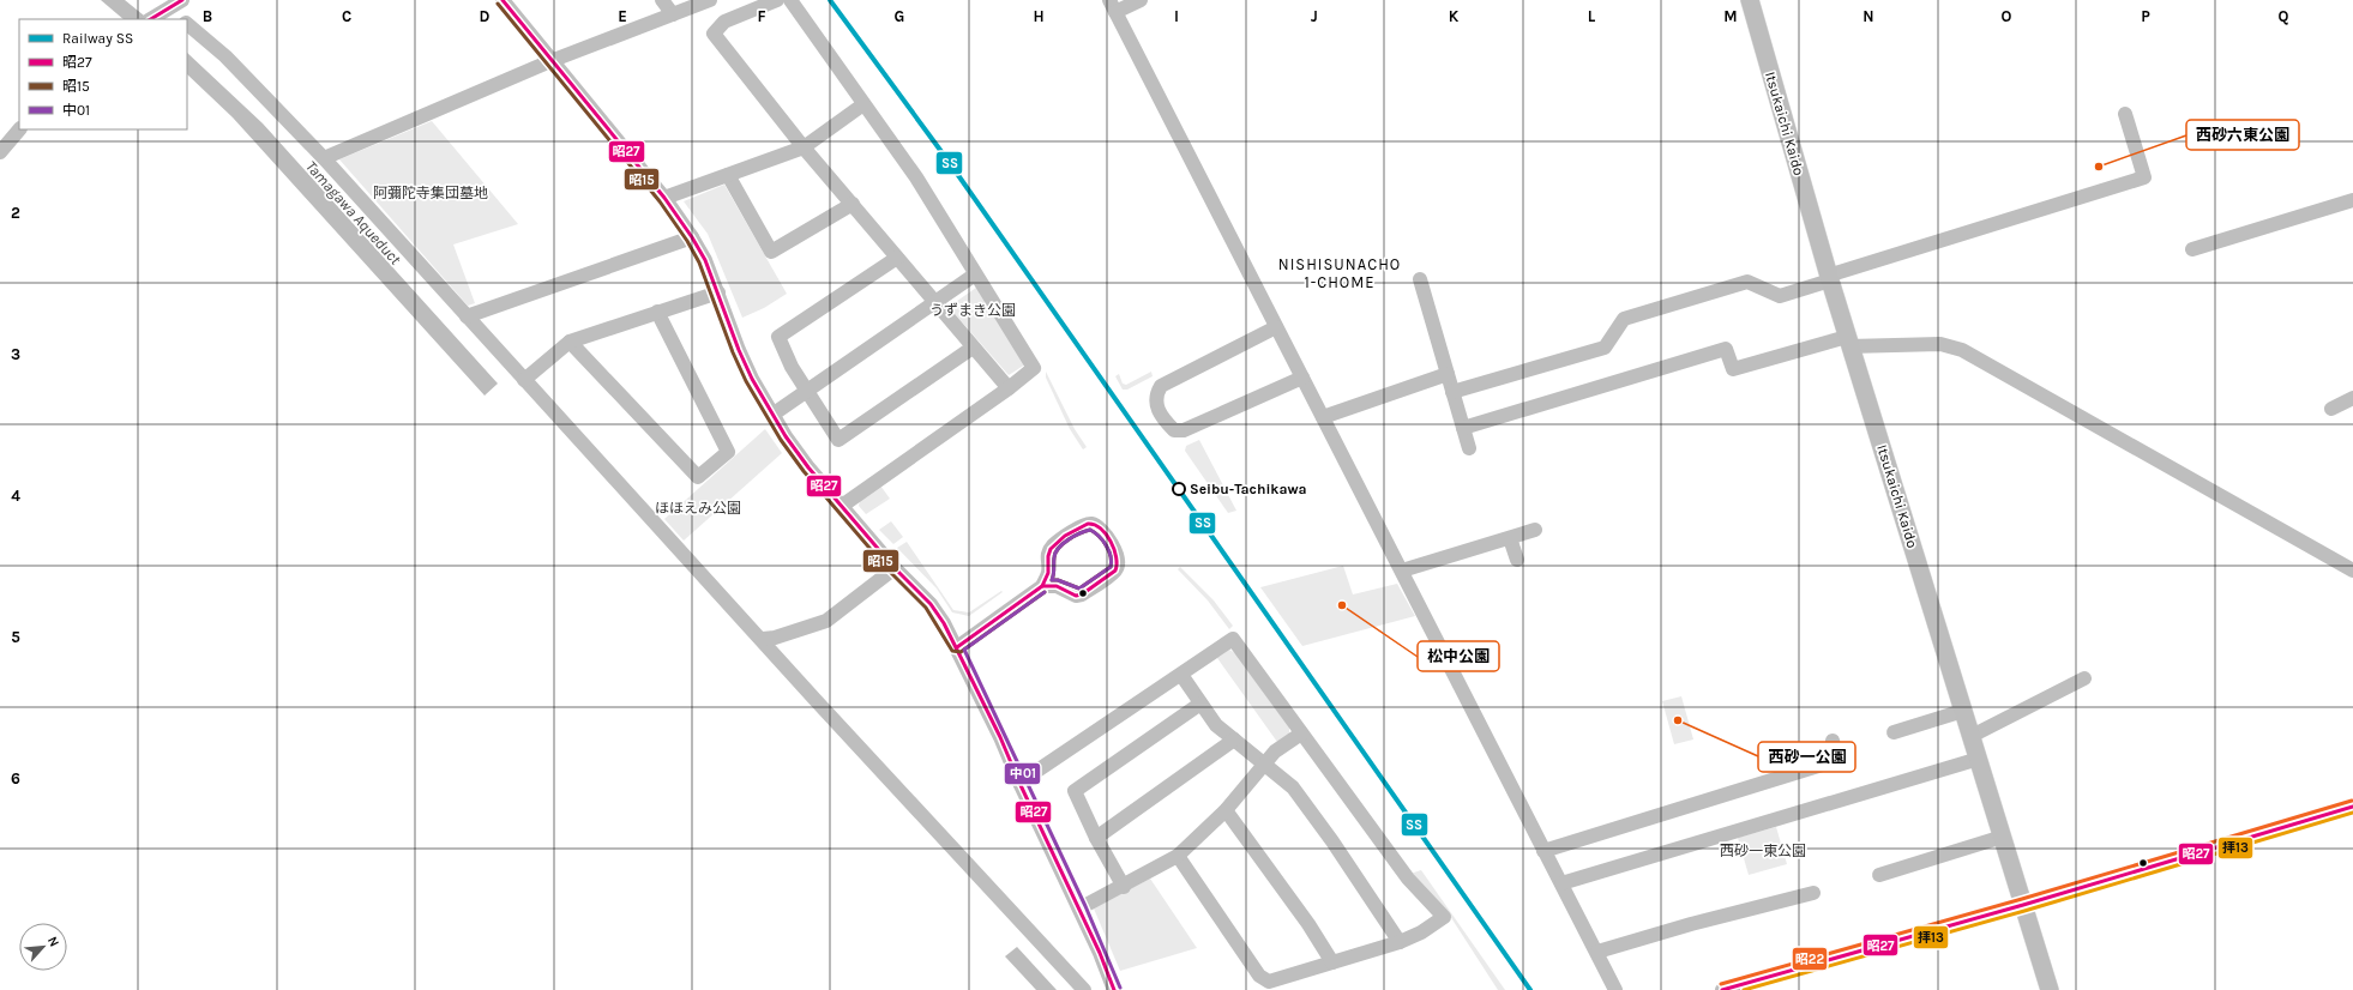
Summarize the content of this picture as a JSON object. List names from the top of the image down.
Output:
{
  "streets": {
    "main road": ["Itsukaichi Kaido"]
  },
  "districts": ["NISHISUNACHO 1-CHOME"],
  "water": ["Tamagawa Aqueduct"],
  "parks": [
    "阿彌陀寺集団墓地",
    "うずまき公園",
    "ほほえみ公園",
    "西砂一東公園"
  ],
  "places": [
    "西砂六東公園",
    "Seibu-Tachikawa",
    "松中公園",
    "西砂一公園"
  ],
  "lines": [
    "rail line SS",
    "transit line 昭27",
    "transit line 昭15",
    "transit line 中01",
    "transit line 昭22",
    "transit line 拝13"
  ],
  "legend": [
    "Railway SS",
    "昭27",
    "昭15",
    "中01"
  ],
  "north": "top right",
  "grid": {
    "columns": [
      "B",
      "C",
      "D",
      "E",
      "F",
      "G",
      "H",
      "I",
      "J",
      "K",
      "L",
      "M",
      "N",
      "O",
      "P",
      "Q"
    ],
    "rows": [
      "2",
      "3",
      "4",
      "5",
      "6"
    ]
  }
}
